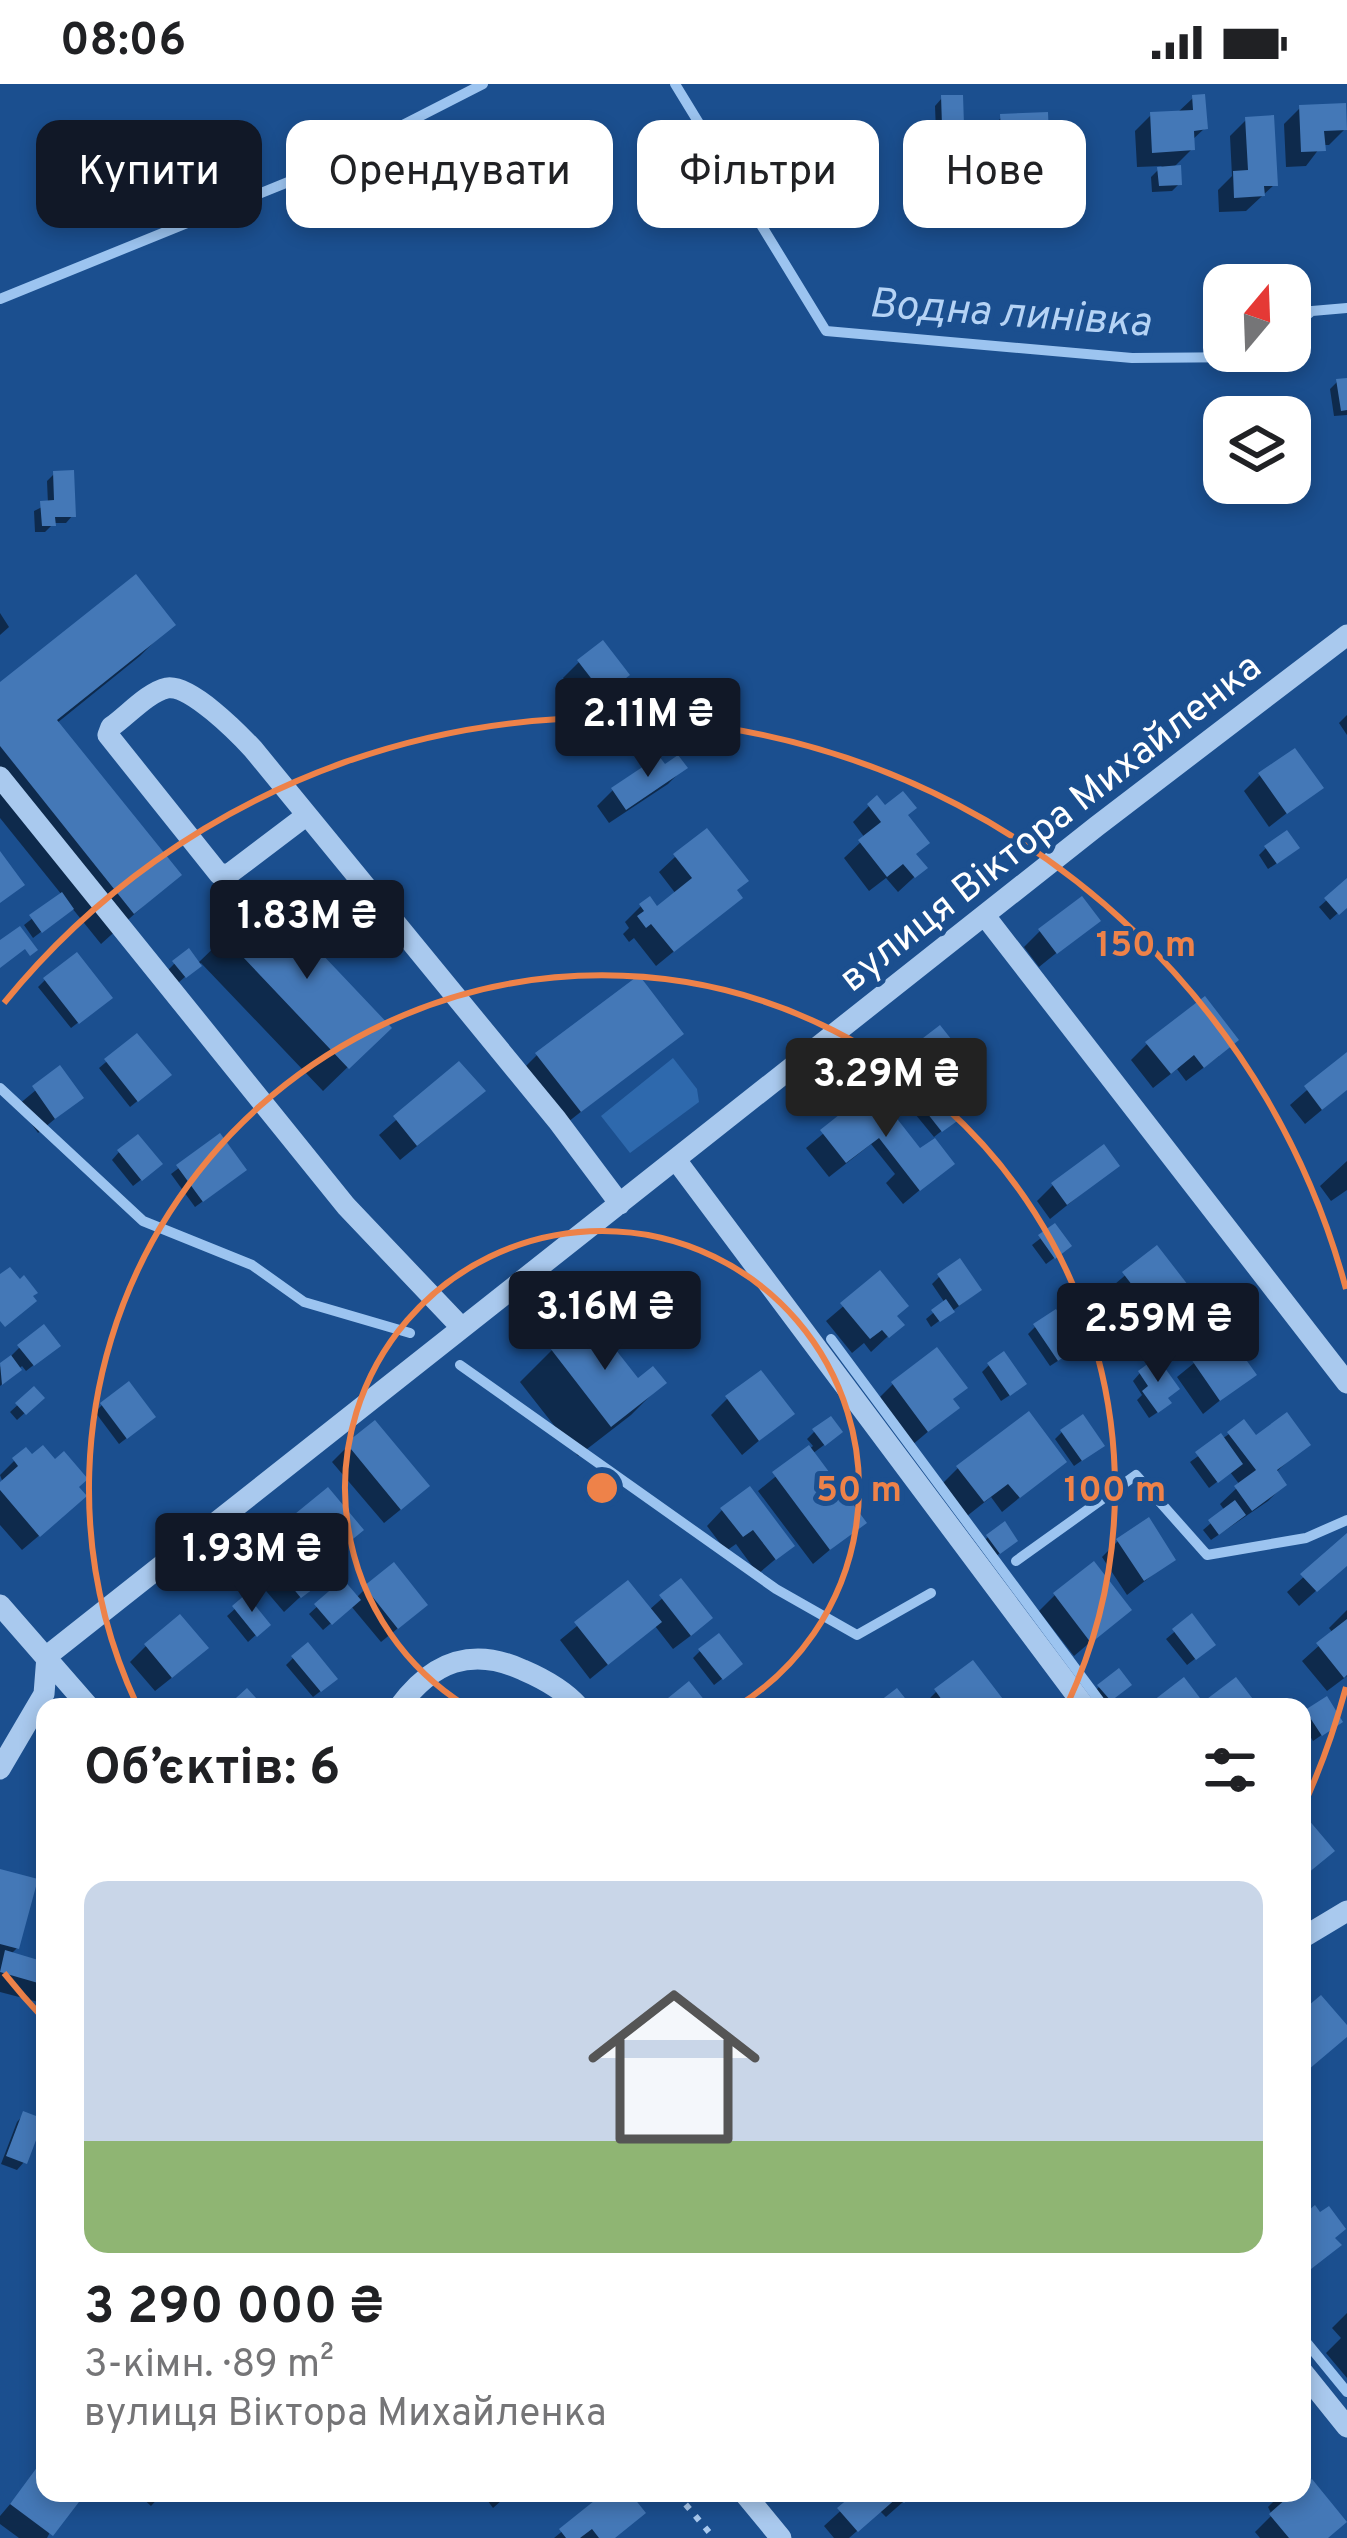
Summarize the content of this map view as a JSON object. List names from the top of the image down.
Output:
{
  "streets": {
    "street": ["вулиця Віктора Михайленка"]
  },
  "water": ["Водна линівка"],
  "north": "top",
  "page": {
    "status": "08:06",
    "chip": [
      "Купити",
      "Орендувати",
      "Фільтри",
      "Нове"
    ],
    "price": [
      "2.11M ₴",
      "1.83M ₴",
      "3.29M ₴",
      "3.16M ₴",
      "2.59M ₴",
      "1.93M ₴"
    ],
    "heading": "Об’єктів: 6",
    "list": [
      {
        "name": "3 290 000 ₴",
        "note": "3-кімн. · 89 m² · вулиця Віктора Михайленка"
      }
    ]
  },
  "rings": ["150 m", "50 m", "100 m"]
}
